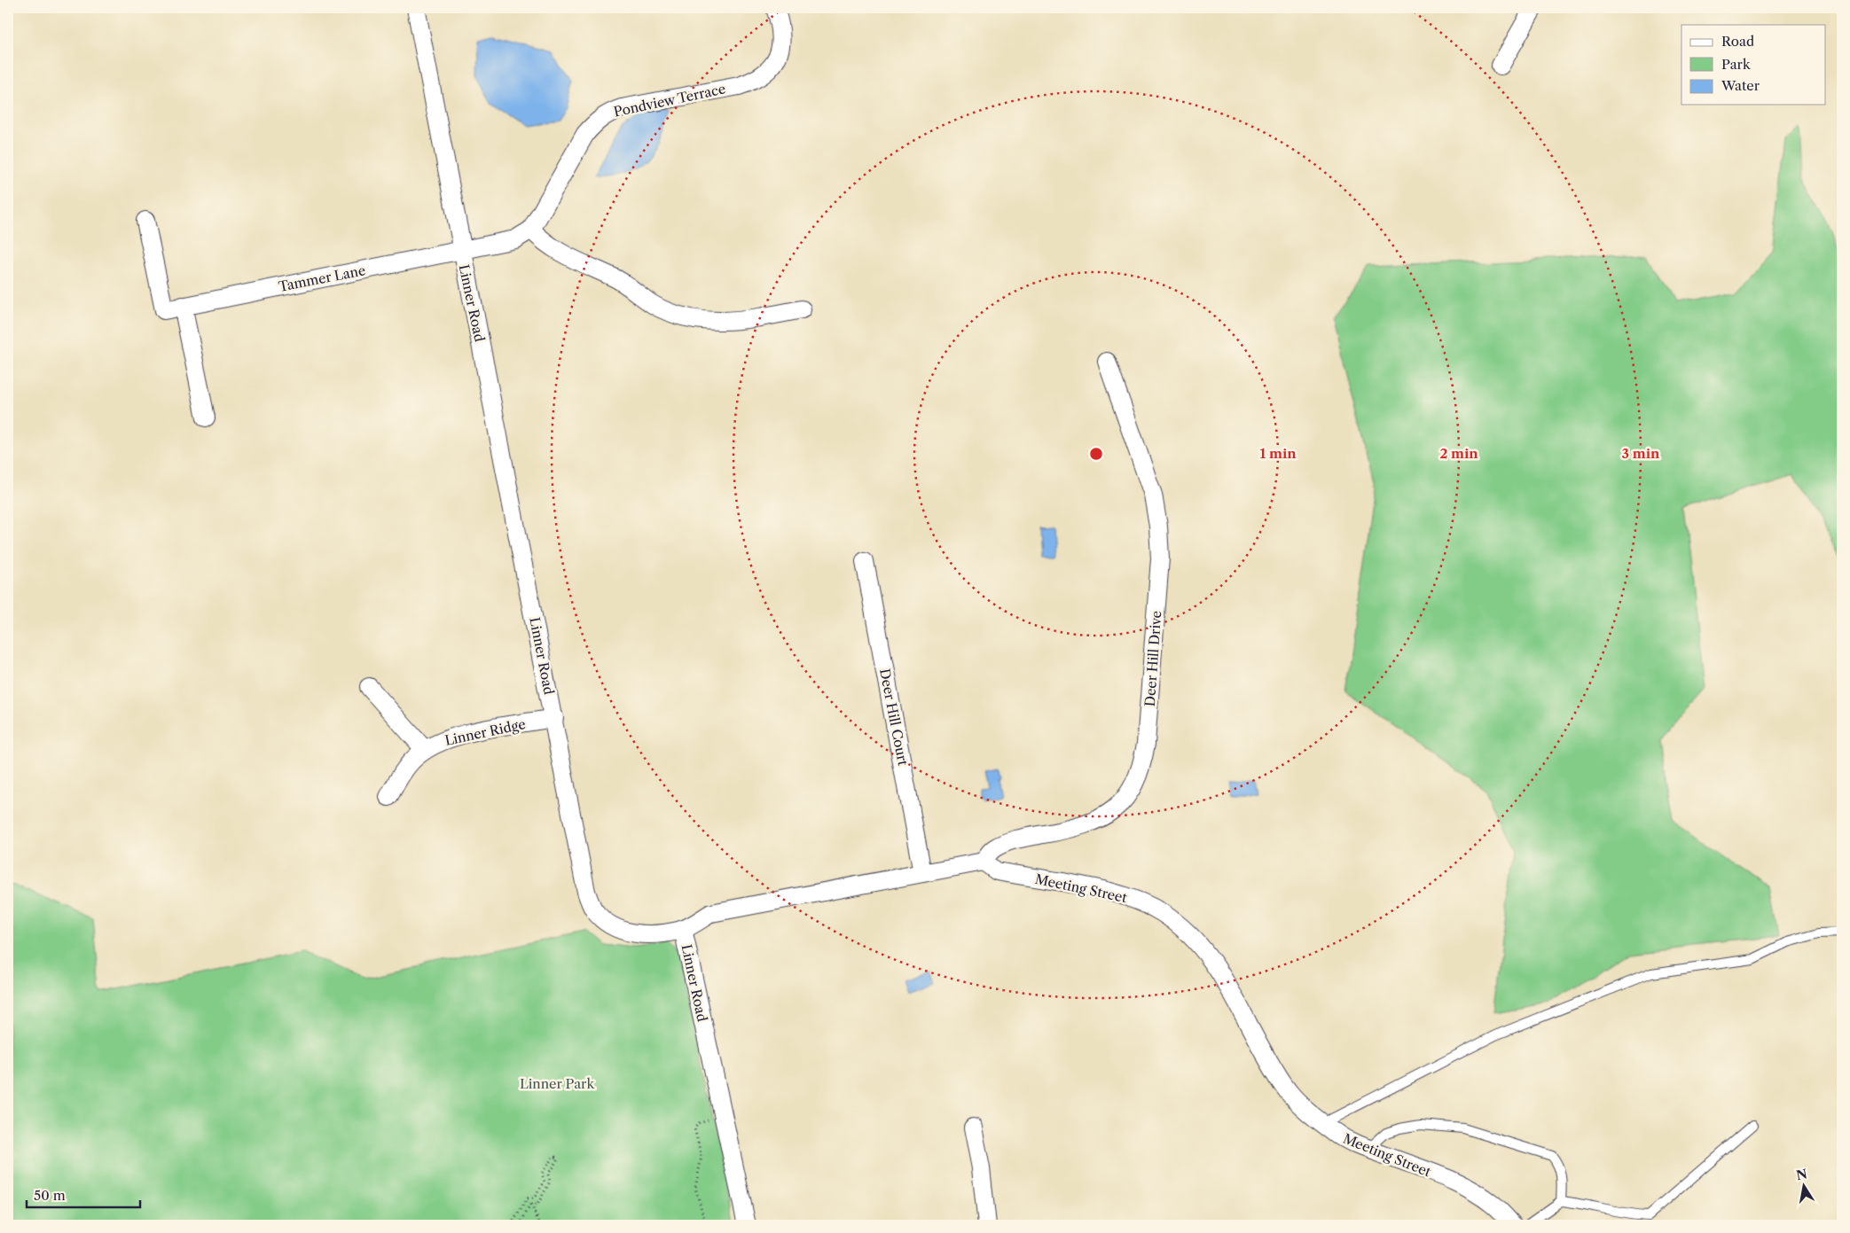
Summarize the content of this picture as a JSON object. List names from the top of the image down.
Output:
{
  "streets": {
    "street": [
      "Pondview Terrace",
      "Tammer Lane",
      "Linner Road",
      "Deer Hill Drive",
      "Deer Hill Court",
      "Linner Ridge",
      "Meeting Street"
    ]
  },
  "crossings": [
    ["Tammer Lane", "Linner Road"],
    ["Linner Road", "Linner Ridge"],
    ["Deer Hill Drive", "Meeting Street"]
  ],
  "parks": ["Linner Park"],
  "legend": ["Road", "Park", "Water"],
  "scale_bar": "50 m",
  "north": "top",
  "rings": ["1 min", "2 min", "3 min"]
}
